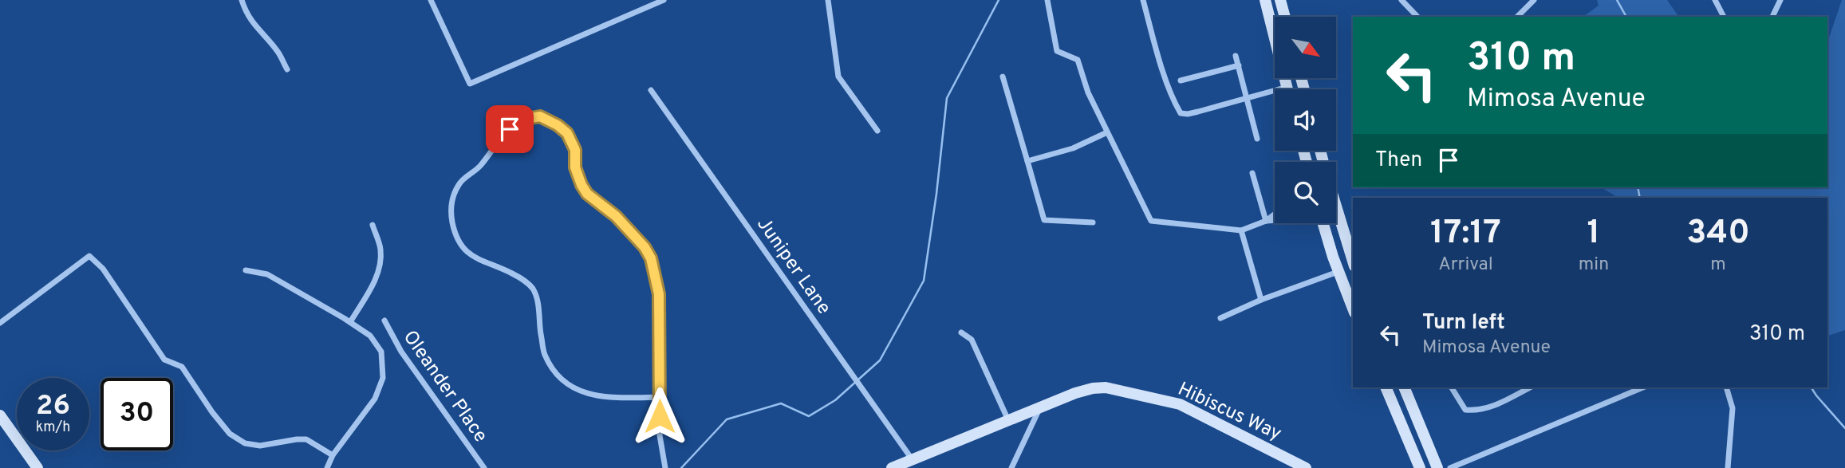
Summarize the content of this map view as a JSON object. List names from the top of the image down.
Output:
{
  "streets": {
    "main road": ["Hibiscus Way"],
    "street": ["Juniper Lane", "Oleander Place"]
  },
  "crossings": [
    ["Juniper Lane", "Hibiscus Way"]
  ],
  "north": "bottom right",
  "page": {
    "turn": ["310 m", "Mimosa Avenue"],
    "then": "Then",
    "eta": [
      "17:17",
      "Arrival",
      "1",
      "min",
      "340",
      "m"
    ],
    "list": [
      {
        "name": "Turn left",
        "note": "Mimosa Avenue",
        "value": "310 m"
      }
    ],
    "speed": "26 km/h",
    "limit": "30"
  }
}
